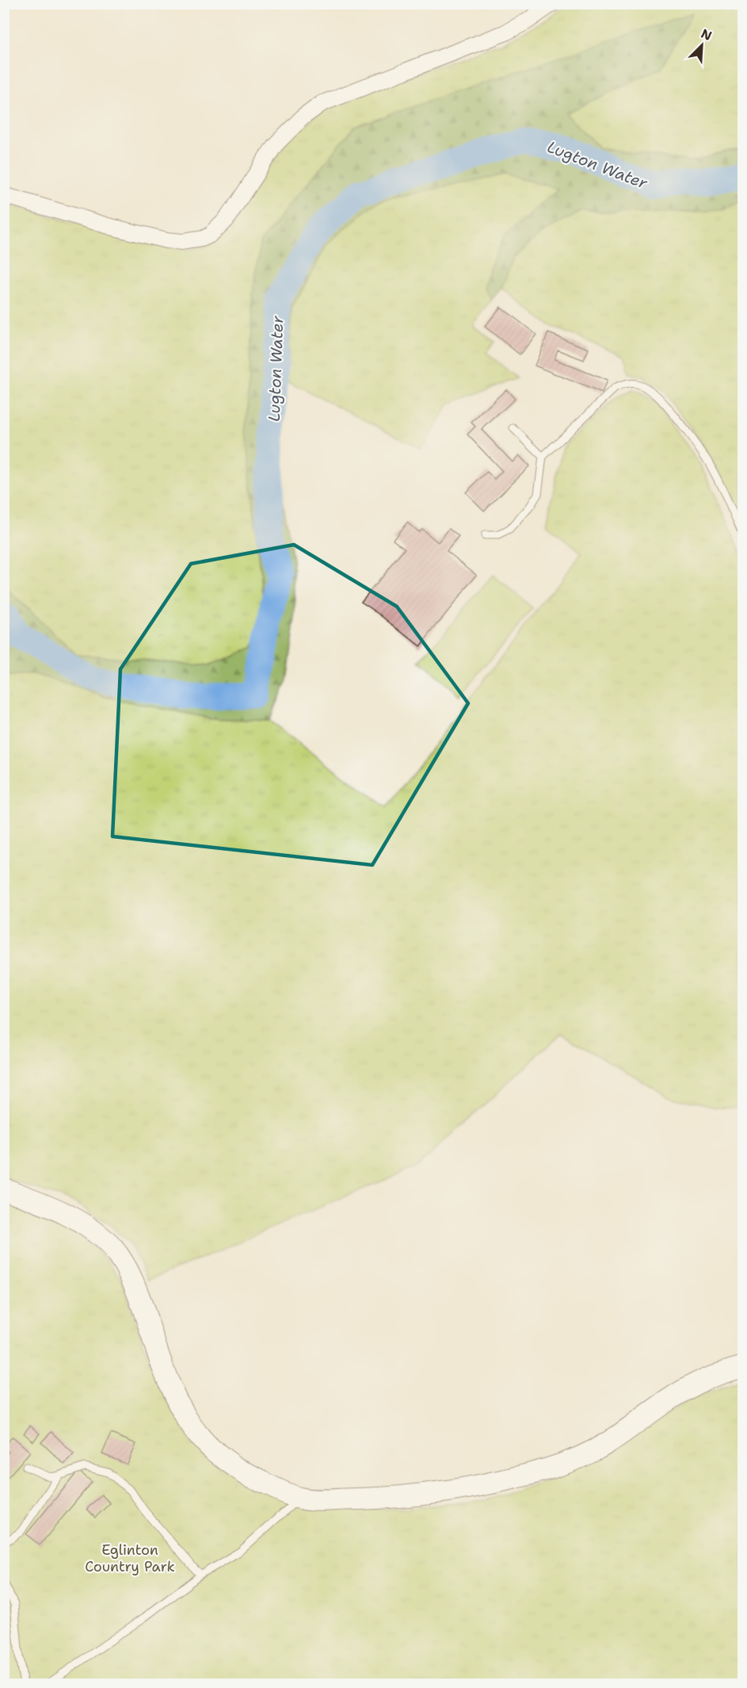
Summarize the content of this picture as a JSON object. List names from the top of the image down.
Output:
{
  "water": ["Lugton Water"],
  "parks": ["Eglinton Country Park"],
  "north": "top right"
}
